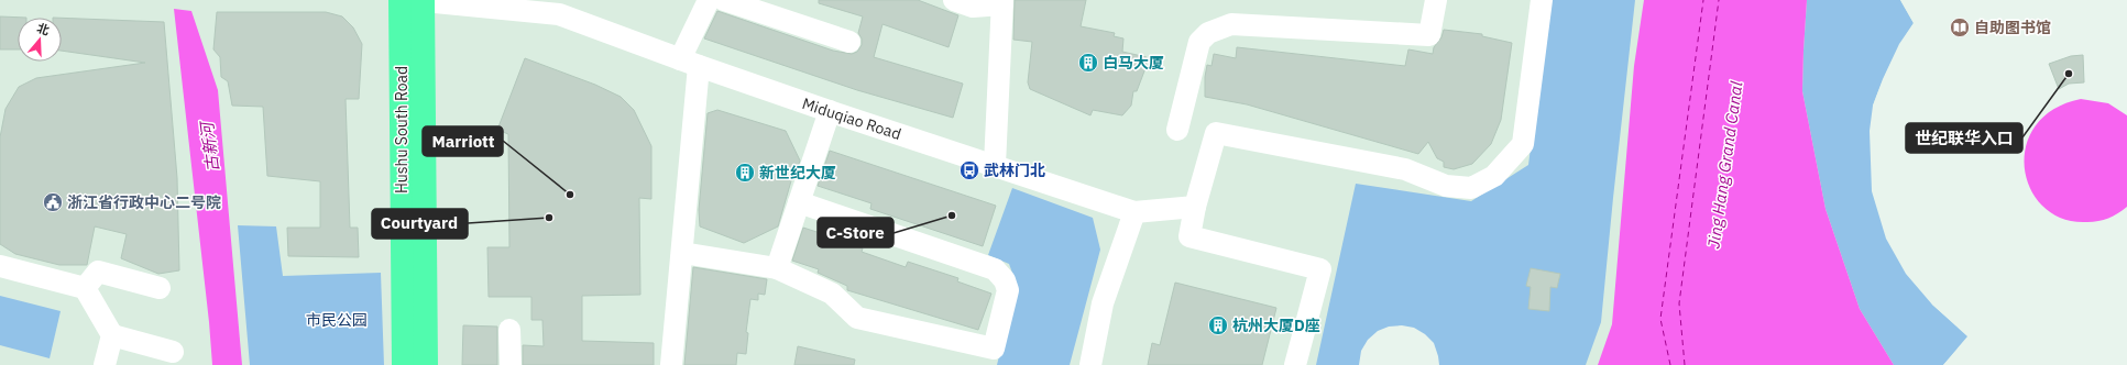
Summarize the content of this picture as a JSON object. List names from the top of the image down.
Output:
{
  "streets": {
    "main road": ["Hushu South Road"],
    "street": ["Miduqiao Road"]
  },
  "crossings": [
    ["Miduqiao Road", "Hushu South Road"]
  ],
  "water": ["古新河", "Jing Hang Grand Canal"],
  "parks": ["市民公园"],
  "places": {
    "library": ["自助图书馆"],
    "building": ["白马大厦", "新世纪大厦", "杭州大厦D座"],
    "other": [
      "世纪联华入口",
      "Marriott",
      "C-Store",
      "Courtyard"
    ],
    "bus stop": ["武林门北"],
    "public building": ["浙江省行政中心二号院"]
  },
  "north": "top"
}
